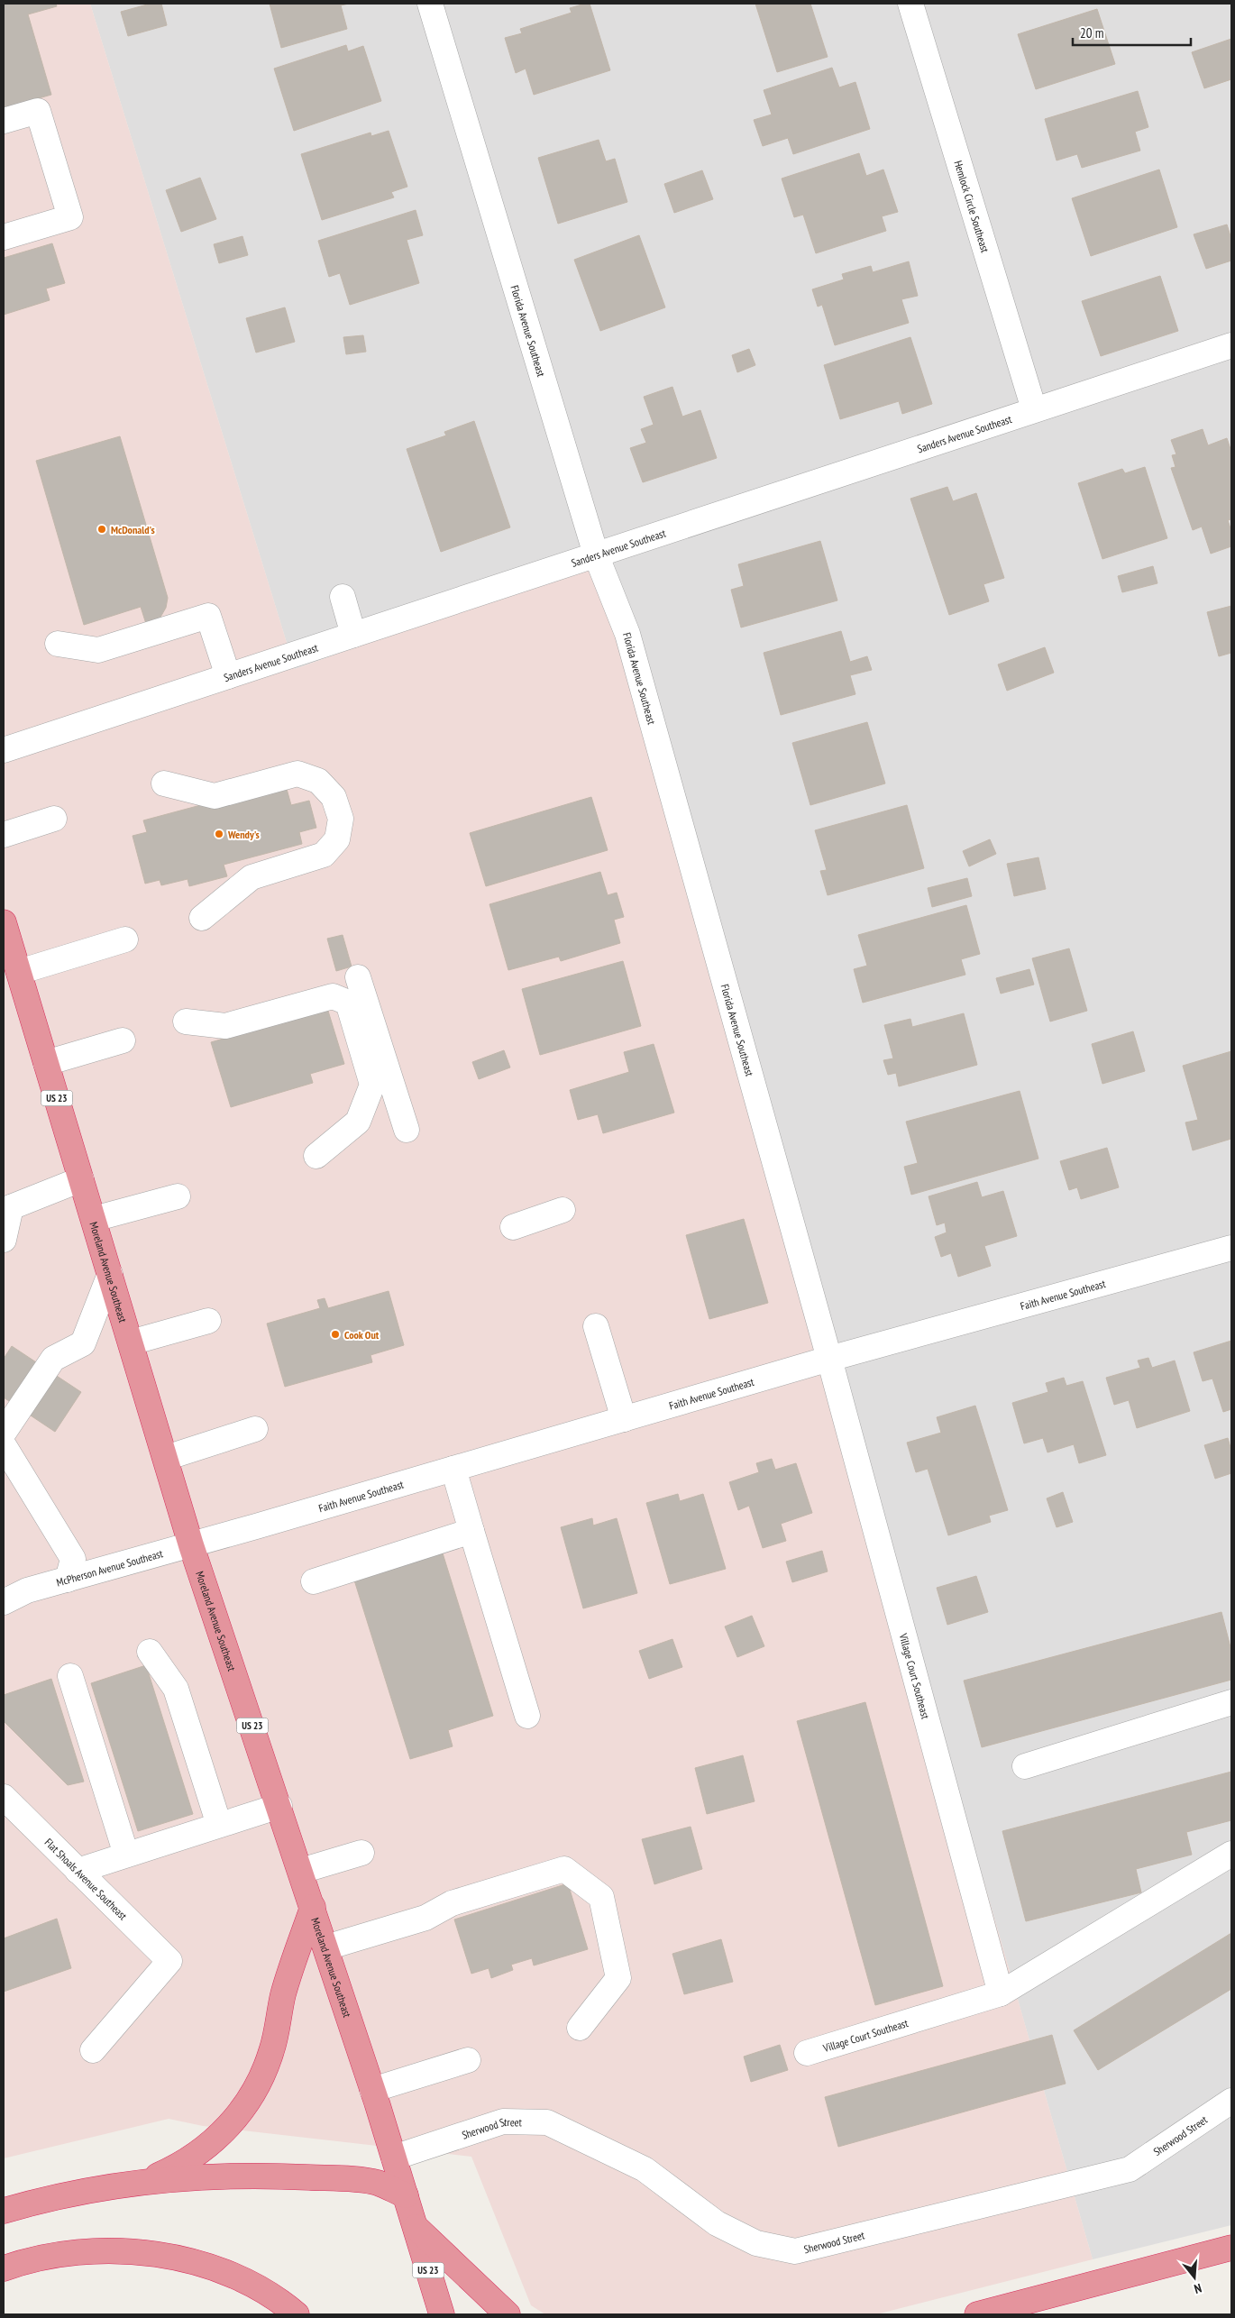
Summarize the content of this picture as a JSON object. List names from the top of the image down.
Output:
{
  "streets": {
    "highway": ["US 23", "Moreland Avenue Southeast"],
    "street": [
      "Hemlock Circle Southeast",
      "Florida Avenue Southeast",
      "Sanders Avenue Southeast",
      "Faith Avenue Southeast",
      "McPherson Avenue Southeast",
      "Village Court Southeast",
      "Flat Shoals Avenue Southeast",
      "Sherwood Street"
    ]
  },
  "crossings": [
    ["Hemlock Circle Southeast", "Sanders Avenue Southeast"],
    ["Florida Avenue Southeast", "Sanders Avenue Southeast"],
    ["Florida Avenue Southeast", "Faith Avenue Southeast"],
    ["Florida Avenue Southeast", "Village Court Southeast"],
    ["Moreland Avenue Southeast", "Faith Avenue Southeast"],
    ["Moreland Avenue Southeast", "McPherson Avenue Southeast"],
    ["Moreland Avenue Southeast", "Sherwood Street"],
    ["Faith Avenue Southeast", "McPherson Avenue Southeast"],
    ["Faith Avenue Southeast", "Village Court Southeast"]
  ],
  "places": ["McDonald's", "Wendy's", "Cook Out"],
  "scale_bar": "20 m",
  "north": "bottom"
}
